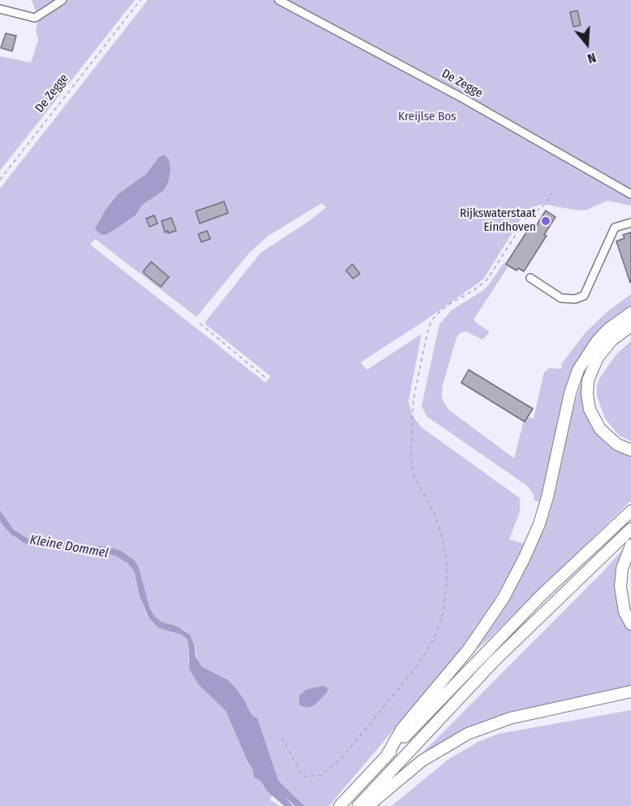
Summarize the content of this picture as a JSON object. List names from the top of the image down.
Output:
{
  "streets": {
    "street": ["De Zegge"]
  },
  "water": ["Kleine Dommel"],
  "parks": ["Kreijlse Bos"],
  "places": ["Rijkswaterstaat Eindhoven"],
  "north": "bottom"
}
